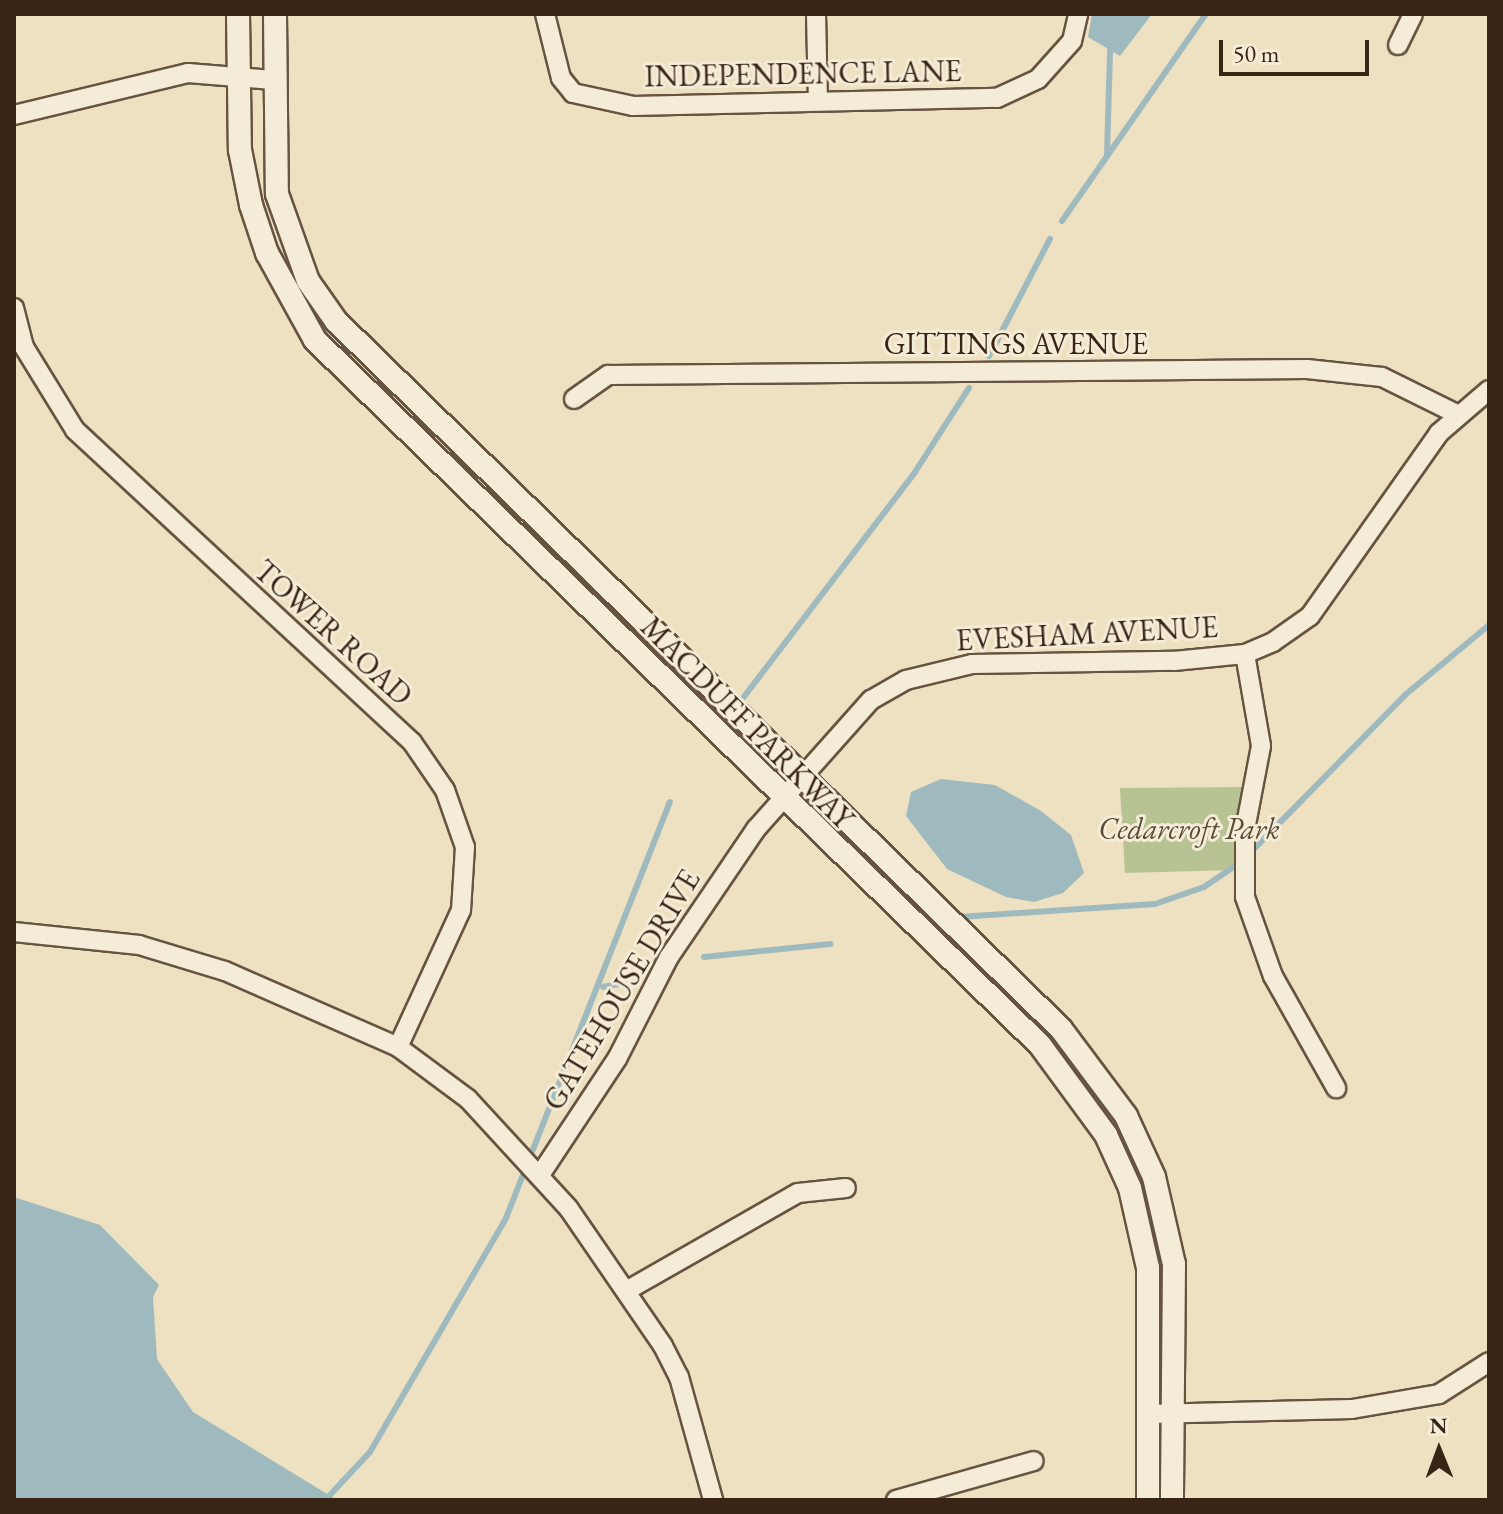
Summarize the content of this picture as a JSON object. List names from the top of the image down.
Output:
{
  "streets": {
    "street": [
      "INDEPENDENCE LANE",
      "GITTINGS AVENUE",
      "TOWER ROAD",
      "EVESHAM AVENUE",
      "MACDUFF PARKWAY",
      "GATEHOUSE DRIVE"
    ]
  },
  "crossings": [
    ["GITTINGS AVENUE", "EVESHAM AVENUE"],
    ["EVESHAM AVENUE", "MACDUFF PARKWAY"],
    ["EVESHAM AVENUE", "GATEHOUSE DRIVE"],
    ["MACDUFF PARKWAY", "GATEHOUSE DRIVE"]
  ],
  "parks": ["Cedarcroft Park"],
  "scale_bar": "50 m",
  "north": "top"
}
